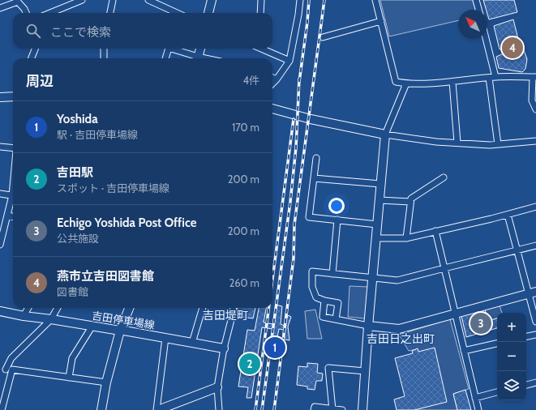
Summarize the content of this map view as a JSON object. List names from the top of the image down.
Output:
{
  "streets": {
    "street": ["吉田停車場線"]
  },
  "districts": ["吉田堤町", "吉田日之出町"],
  "north": "top left",
  "page": {
    "search": "ここで検索",
    "pins": [
      "4",
      "3",
      "1",
      "2"
    ],
    "heading": ["周辺", "4件"],
    "list": [
      {
        "mark": "1",
        "name": "Yoshida",
        "note": "駅 · 吉田停車場線",
        "value": "170 m"
      },
      {
        "mark": "2",
        "name": "吉田駅",
        "note": "スポット · 吉田停車場線",
        "value": "200 m"
      },
      {
        "mark": "3",
        "name": "Echigo Yoshida Post Office",
        "note": "公共施設",
        "value": "200 m"
      },
      {
        "mark": "4",
        "name": "燕市立吉田図書館",
        "note": "図書館",
        "value": "260 m"
      }
    ],
    "map_buttons": ["+", "−"]
  }
}
